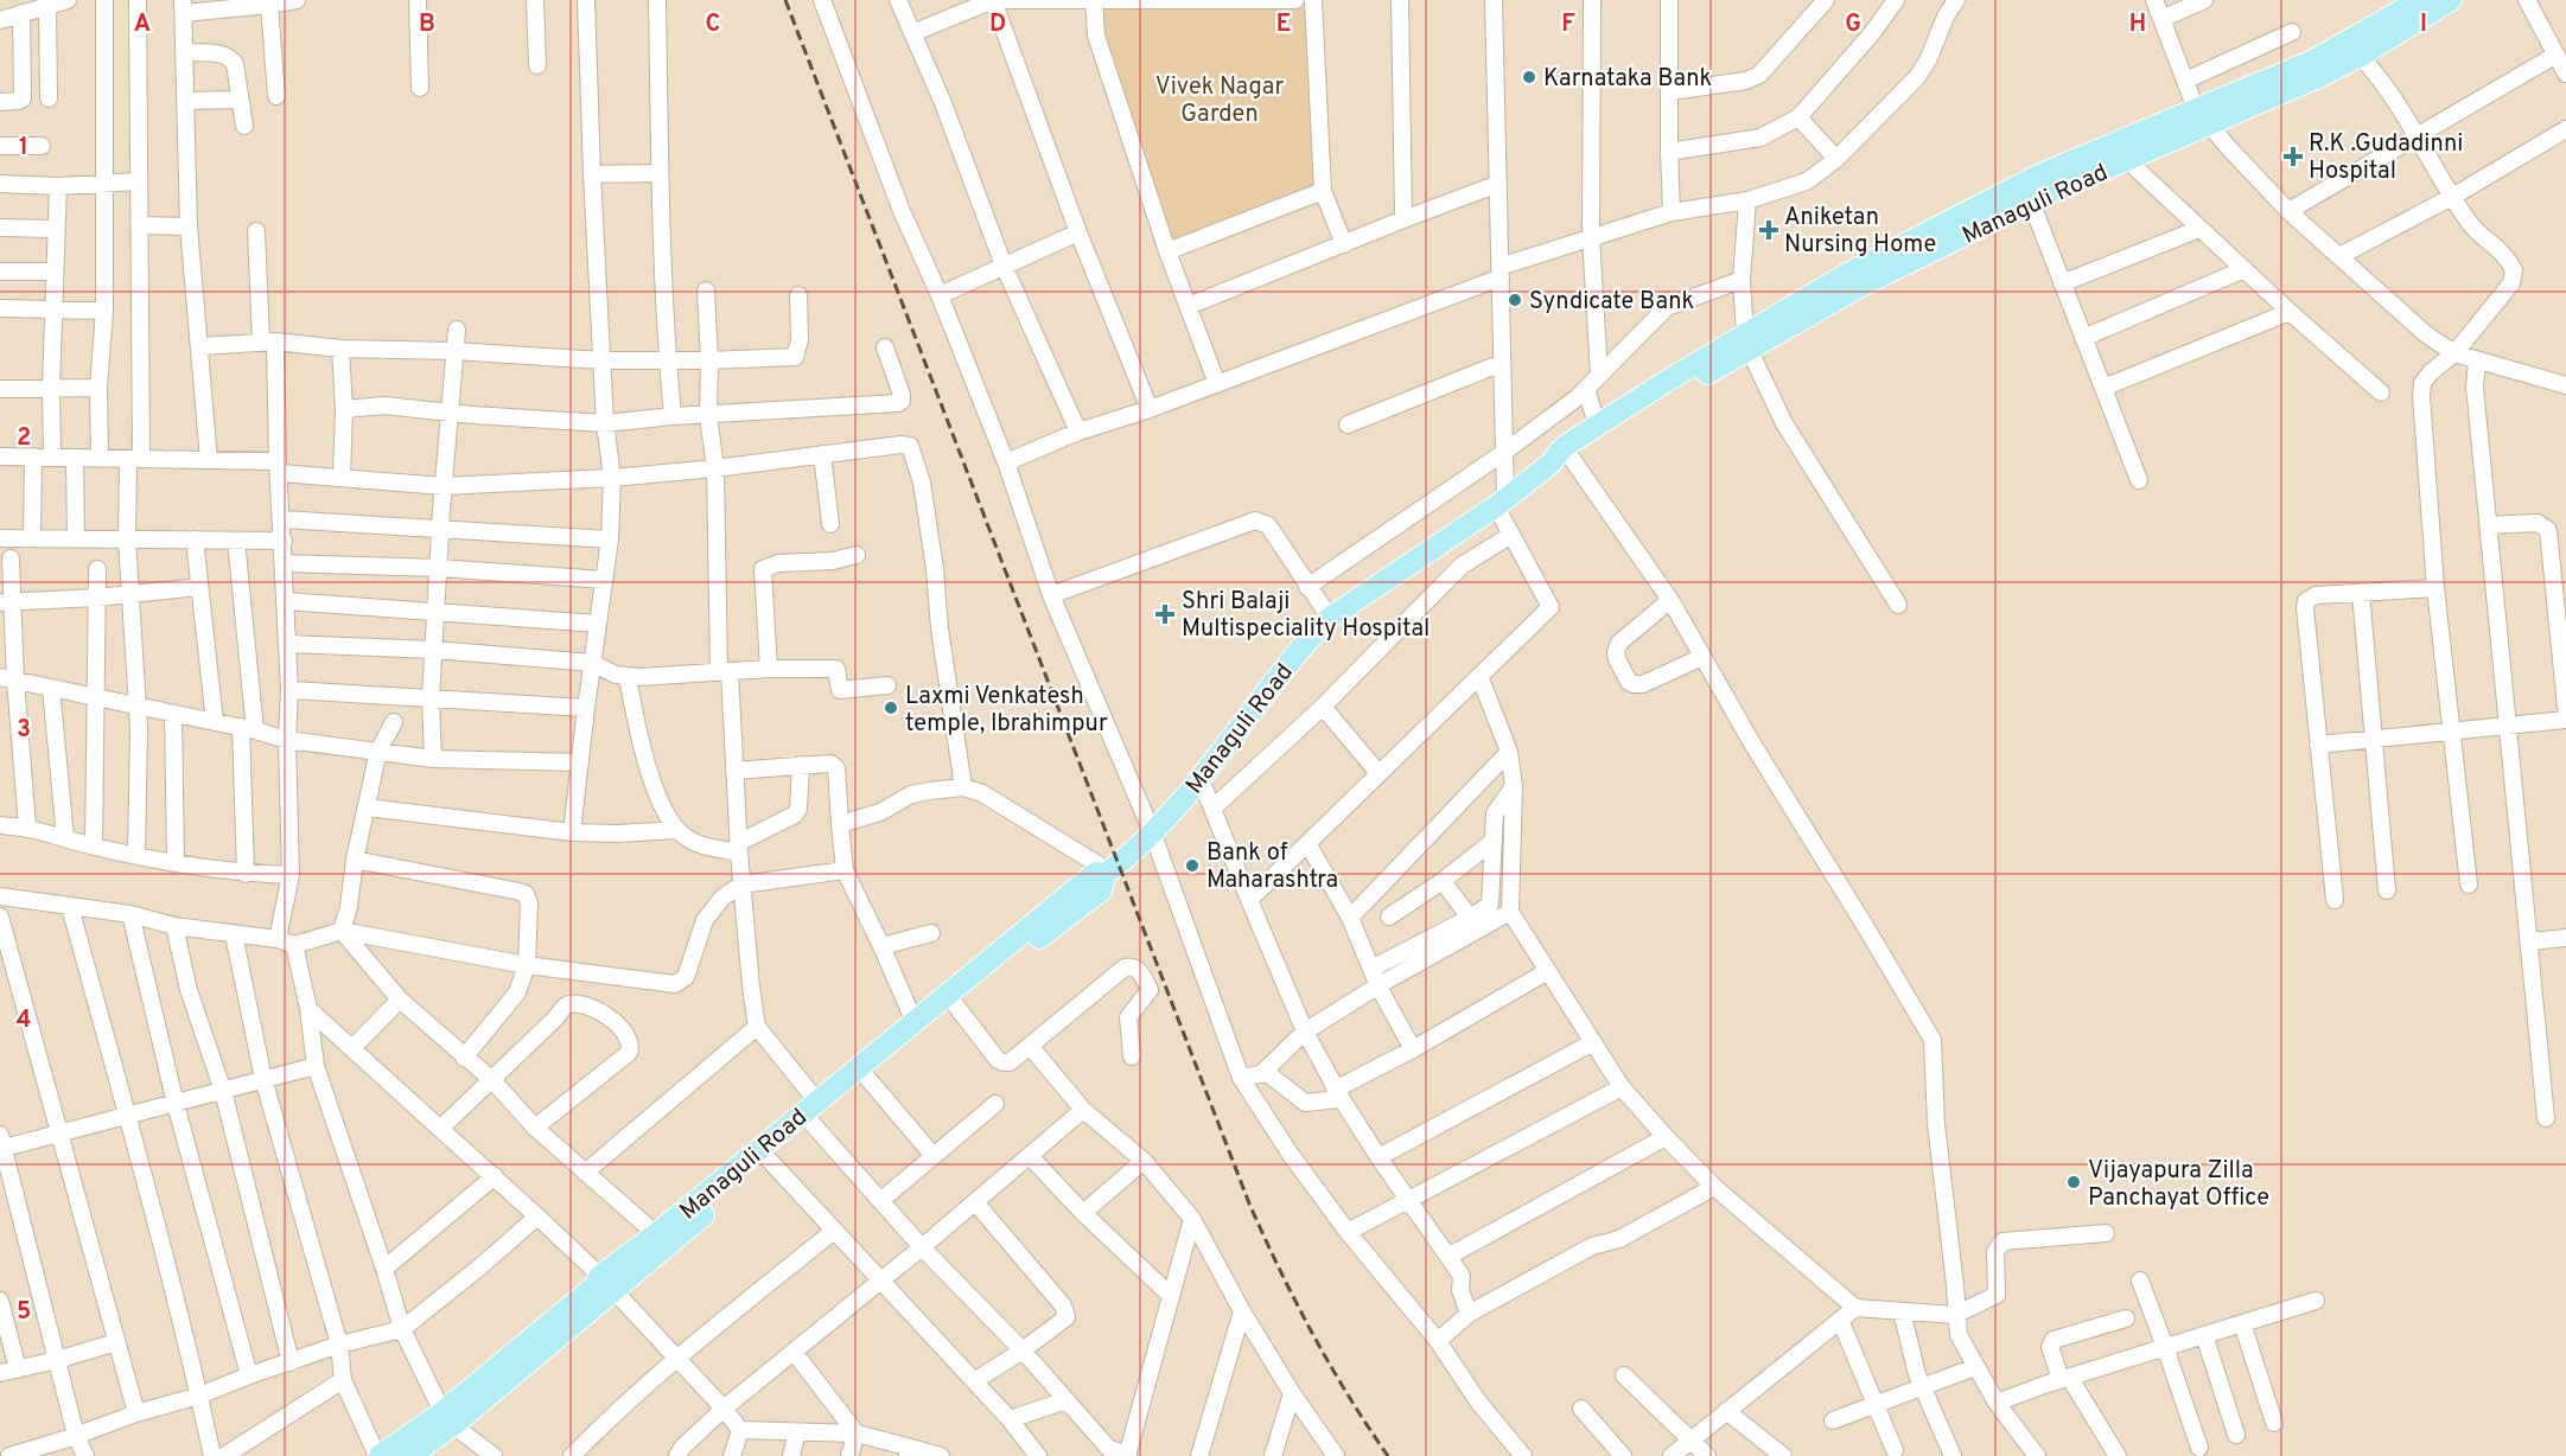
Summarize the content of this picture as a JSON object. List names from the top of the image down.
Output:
{
  "streets": {
    "main road": ["Managuli Road"]
  },
  "parks": ["Vivek Nagar Garden"],
  "places": {
    "other": [
      "Karnataka Bank",
      "Syndicate Bank",
      "Laxmi Venkatesh temple, Ibrahimpur",
      "Bank of Maharashtra",
      "Vijayapura Zilla Panchayat Office"
    ],
    "health": ["R.K .Gudadinni Hospital", "Aniketan Nursing Home", "Shri Balaji Multispeciality Hospital"]
  },
  "grid": {
    "columns": [
      "A",
      "B",
      "C",
      "D",
      "E",
      "F",
      "G",
      "H",
      "I"
    ],
    "rows": [
      "1",
      "2",
      "3",
      "4",
      "5"
    ]
  }
}
